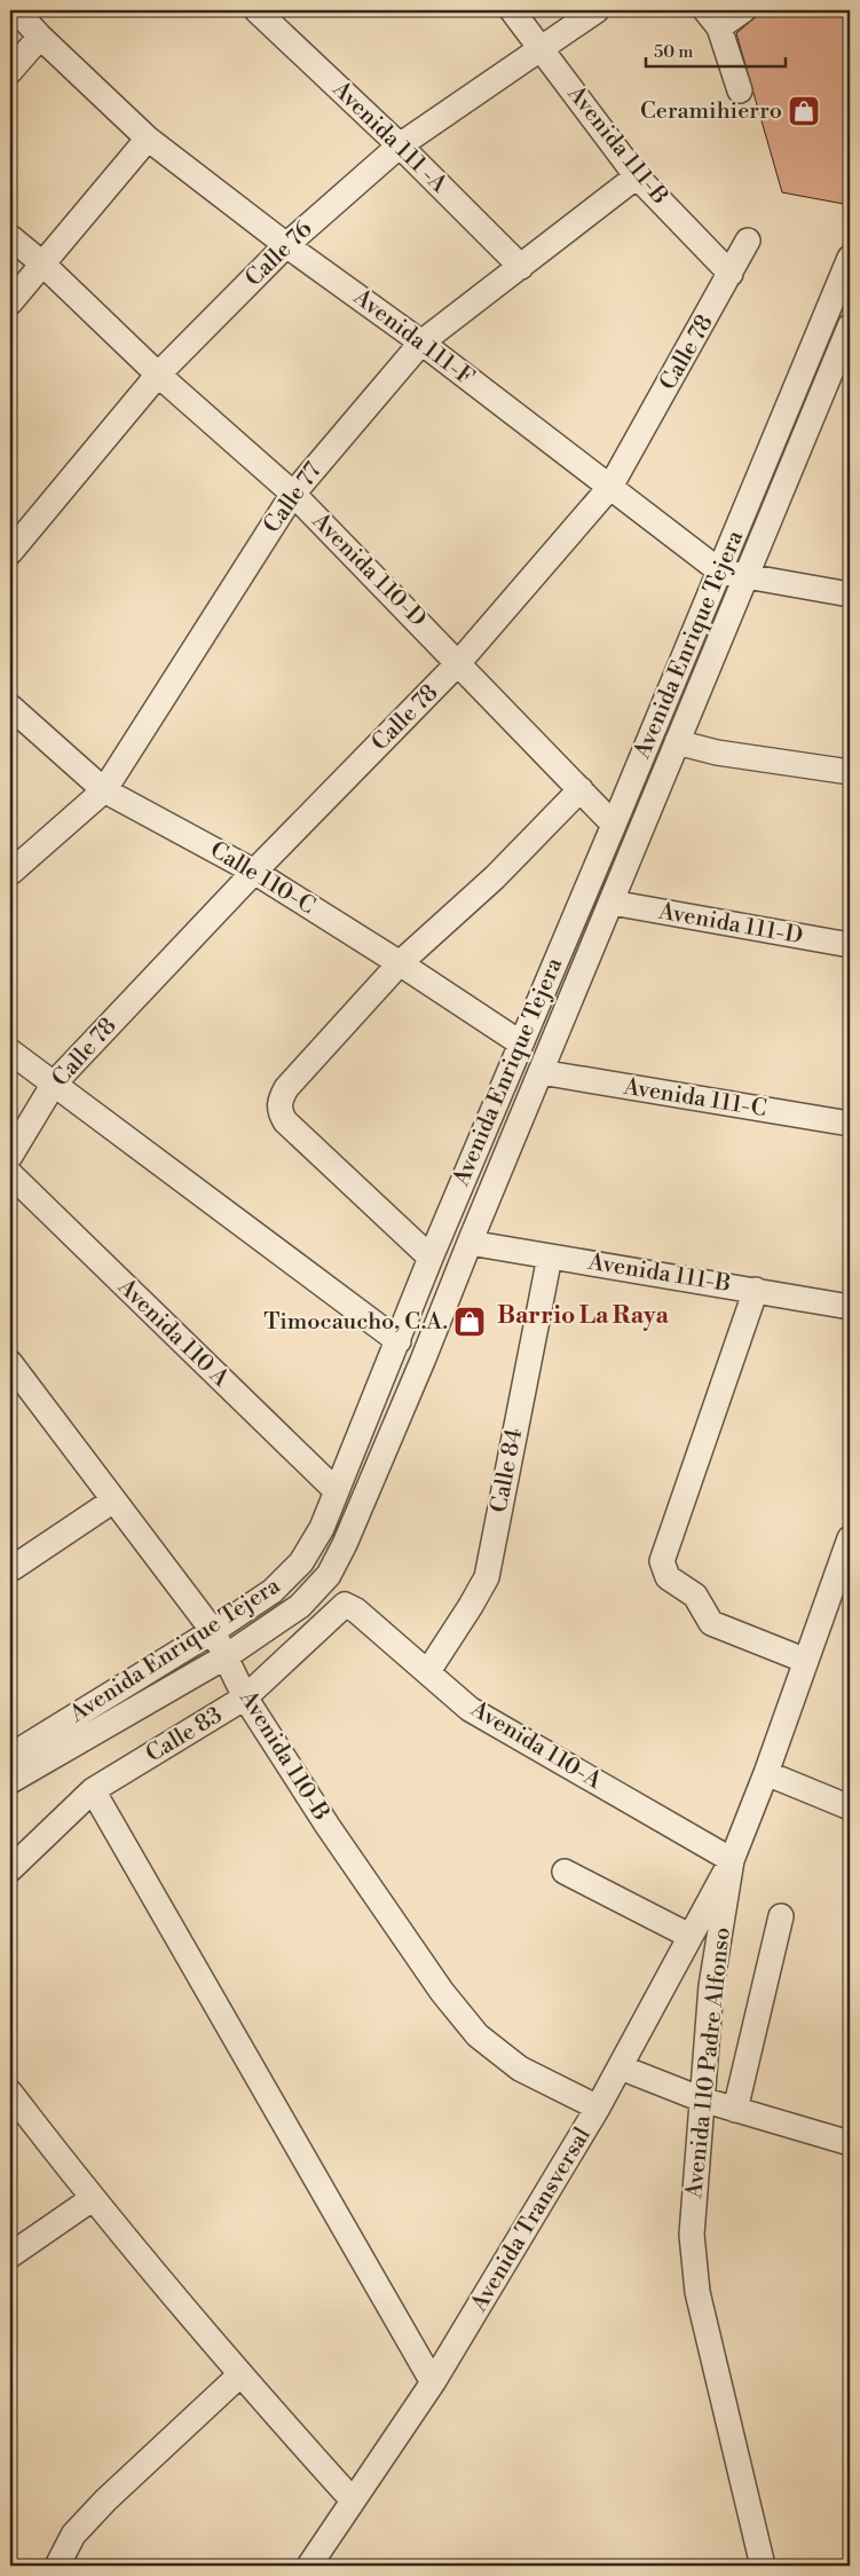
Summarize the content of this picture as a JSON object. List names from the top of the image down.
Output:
{
  "streets": {
    "street": [
      "Avenida 111 -A",
      "Avenida 111-B",
      "Calle 76",
      "Avenida 111-F",
      "Calle 78",
      "Calle 77",
      "Avenida 110-D",
      "Avenida Enrique Tejera",
      "Calle 110-C",
      "Avenida 111-D",
      "Avenida 111-C",
      "Avenida 110 A",
      "Calle 84",
      "Calle 83",
      "Avenida 110-A",
      "Avenida 110-B",
      "Avenida 110 Padre Alfonso",
      "Avenida Transversal"
    ]
  },
  "crossings": [
    ["Avenida 111 -A", "Calle 76"],
    ["Avenida 111 -A", "Calle 77"],
    ["Avenida 111-B", "Calle 76"],
    ["Avenida 111-B", "Calle 78"],
    ["Avenida 111-B", "Calle 77"],
    ["Avenida 111-B", "Avenida Enrique Tejera"],
    ["Avenida 111-B", "Calle 84"],
    ["Calle 76", "Avenida 111-F"],
    ["Calle 76", "Avenida 110-D"],
    ["Avenida 111-F", "Calle 78"],
    ["Avenida 111-F", "Calle 77"],
    ["Avenida 111-F", "Avenida Enrique Tejera"],
    ["Calle 78", "Avenida 110-D"],
    ["Calle 78", "Calle 110-C"],
    ["Calle 77", "Avenida 110-D"],
    ["Calle 77", "Calle 110-C"],
    ["Avenida 110-D", "Avenida Enrique Tejera"],
    ["Avenida Enrique Tejera", "Calle 110-C"],
    ["Avenida Enrique Tejera", "Avenida 111-D"],
    ["Avenida Enrique Tejera", "Avenida 111-C"],
    ["Avenida Enrique Tejera", "Avenida 110 A"],
    ["Avenida Enrique Tejera", "Avenida 110-B"],
    ["Calle 84", "Avenida 110-A"],
    ["Calle 83", "Avenida 110-A"],
    ["Calle 83", "Avenida 110-B"],
    ["Avenida 110-A", "Avenida 110 Padre Alfonso"],
    ["Avenida 110-A", "Avenida Transversal"],
    ["Avenida 110-B", "Avenida Transversal"],
    ["Avenida 110 Padre Alfonso", "Avenida Transversal"]
  ],
  "districts": ["Barrio La Raya"],
  "places": {
    "shop": ["Ceramihierro", "Timocaucho, C.A."]
  },
  "scale_bar": "50 m"
}
